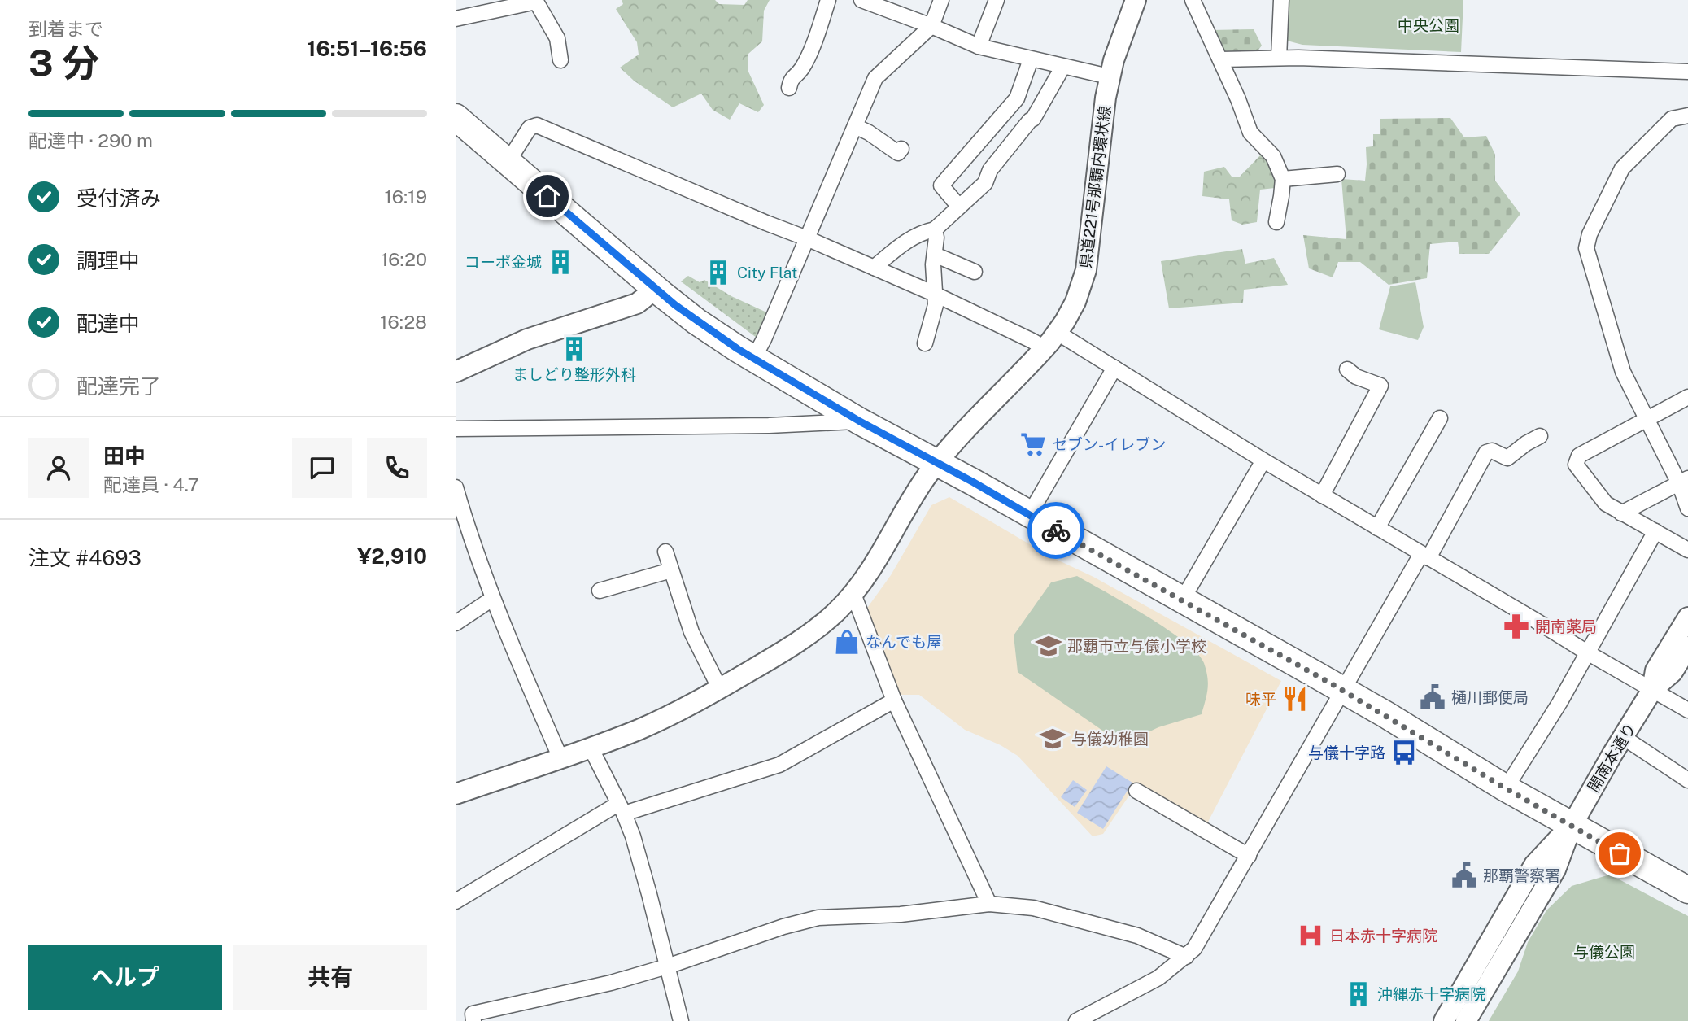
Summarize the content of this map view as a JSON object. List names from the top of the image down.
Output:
{
  "streets": {
    "main road": ["県道221号那覇内環状線", "開南本通り"]
  },
  "parks": ["中央公園", "与儀公園"],
  "places": {
    "building": [
      "コーポ金城",
      "City Flat",
      "ましどり整形外科",
      "沖縄赤十字病院"
    ],
    "supermarket": ["セブン-イレブン"],
    "pharmacy": ["開南薬局"],
    "shop": ["なんでも屋"],
    "school or university": ["那覇市立与儀小学校", "与儀幼稚園"],
    "public building": ["樋川郵便局", "那覇警察署"],
    "restaurant": ["味平"],
    "bus stop": ["与儀十字路"],
    "hospital": ["日本赤十字病院"]
  },
  "page": {
    "heading": ["3 分", "到着まで", "16:51–16:56"],
    "panel": [
      "田中",
      "配達員 · 4.7",
      "注文 #4693",
      "¥2,910"
    ],
    "bar": "配達中 · 290 m",
    "list": [
      ["受付済み", "16:19"],
      ["調理中", "16:20"],
      ["配達中", "16:28"],
      "配達完了"
    ],
    "buttons": ["ヘルプ", "共有"]
  }
}
